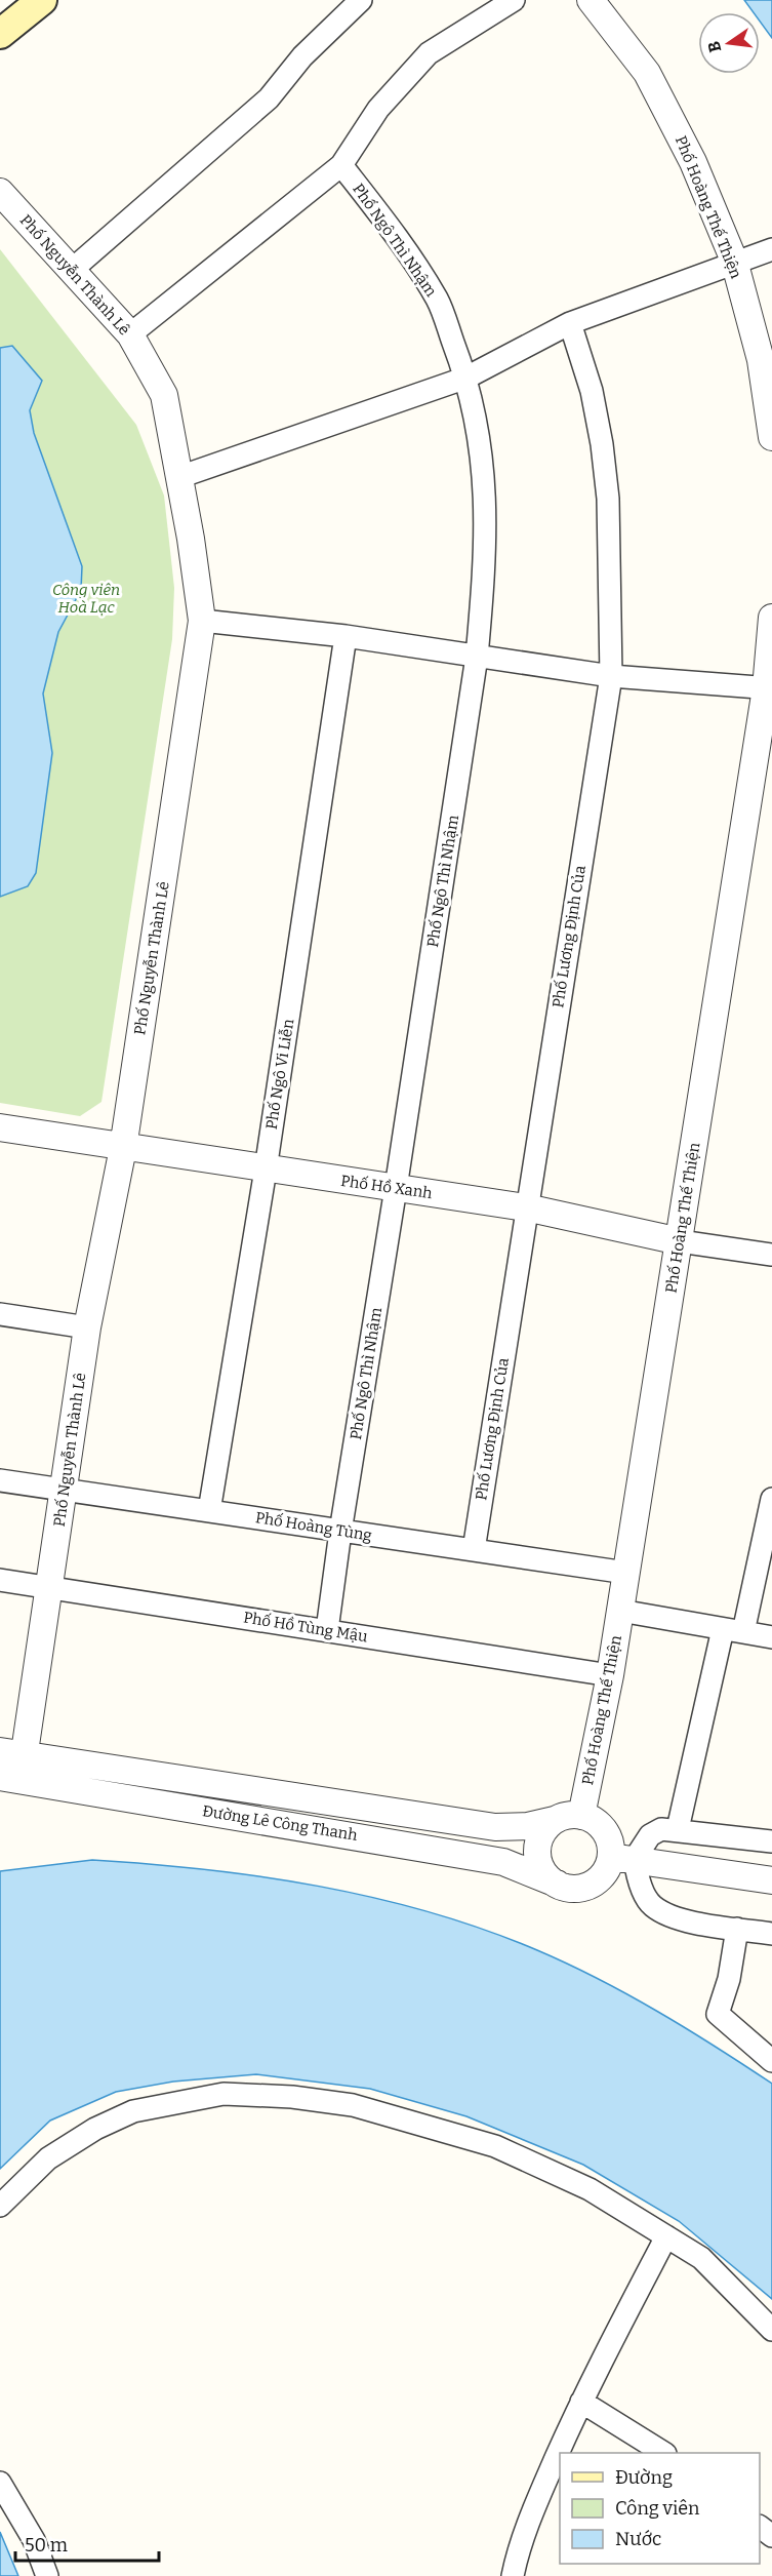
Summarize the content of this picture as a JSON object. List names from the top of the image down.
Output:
{
  "streets": {
    "street": [
      "Phố Hoàng Thế Thiện",
      "Phố Ngô Thì Nhậm",
      "Phố Nguyễn Thành Lê",
      "Phố Lương Định Của",
      "Phố Ngô Vi Liễn",
      "Phố Hồ Xanh",
      "Phố Hoàng Tùng",
      "Phố Hồ Tùng Mậu",
      "Đường Lê Công Thanh"
    ]
  },
  "crossings": [
    ["Phố Hoàng Thế Thiện", "Phố Hồ Xanh"],
    ["Phố Hoàng Thế Thiện", "Phố Hoàng Tùng"],
    ["Phố Hoàng Thế Thiện", "Phố Hồ Tùng Mậu"],
    ["Phố Hoàng Thế Thiện", "Đường Lê Công Thanh"],
    ["Phố Ngô Thì Nhậm", "Phố Hồ Xanh"],
    ["Phố Ngô Thì Nhậm", "Phố Hoàng Tùng"],
    ["Phố Ngô Thì Nhậm", "Phố Hồ Tùng Mậu"],
    ["Phố Nguyễn Thành Lê", "Phố Hồ Xanh"],
    ["Phố Nguyễn Thành Lê", "Phố Hoàng Tùng"],
    ["Phố Nguyễn Thành Lê", "Phố Hồ Tùng Mậu"],
    ["Phố Nguyễn Thành Lê", "Đường Lê Công Thanh"],
    ["Phố Lương Định Của", "Phố Hồ Xanh"],
    ["Phố Lương Định Của", "Phố Hoàng Tùng"],
    ["Phố Ngô Vi Liễn", "Phố Hồ Xanh"],
    ["Phố Ngô Vi Liễn", "Phố Hoàng Tùng"]
  ],
  "parks": ["Công viên Hoà Lạc"],
  "legend": ["Đường", "Công viên", "Nước"],
  "scale_bar": "50 m",
  "north": "left"
}
